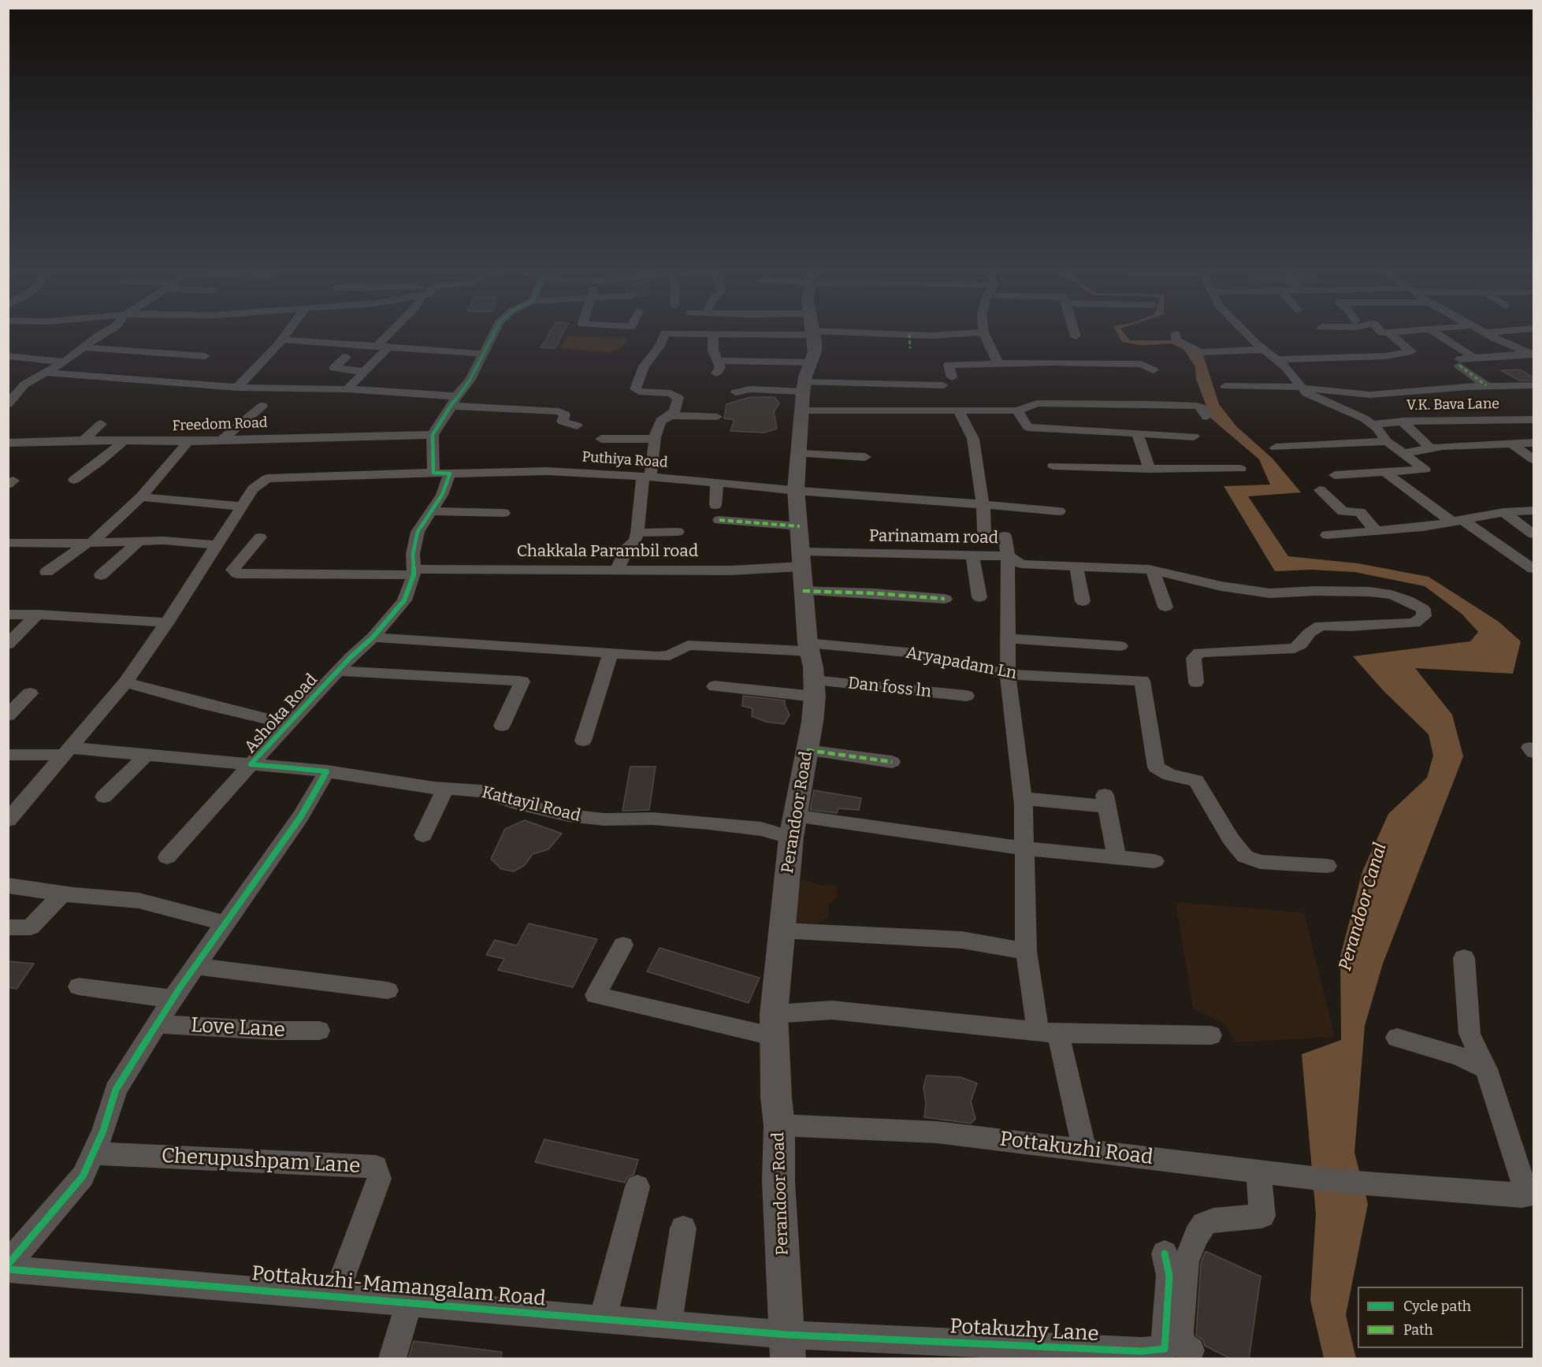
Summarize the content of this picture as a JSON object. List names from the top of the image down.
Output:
{
  "streets": {
    "main road": ["Perandoor Road"],
    "street": [
      "V.K. Bava Lane",
      "Freedom Road",
      "Puthiya Road",
      "Parinamam road",
      "Chakkala Parambil road",
      "Aryapadam Ln",
      "Dan foss ln",
      "Ashoka Road",
      "Kattayil Road",
      "Love Lane",
      "Pottakuzhi Road",
      "Cherupushpam Lane",
      "Pottakuzhi-Mamangalam Road",
      "Potakuzhy Lane"
    ]
  },
  "crossings": [
    ["Freedom Road", "Ashoka Road"],
    ["Puthiya Road", "Ashoka Road"],
    ["Puthiya Road", "Perandoor Road"],
    ["Parinamam road", "Chakkala Parambil road"],
    ["Parinamam road", "Perandoor Road"],
    ["Chakkala Parambil road", "Ashoka Road"],
    ["Chakkala Parambil road", "Perandoor Road"],
    ["Aryapadam Ln", "Ashoka Road"],
    ["Aryapadam Ln", "Perandoor Road"],
    ["Dan foss ln", "Perandoor Road"],
    ["Ashoka Road", "Kattayil Road"],
    ["Kattayil Road", "Perandoor Road"],
    ["Perandoor Road", "Pottakuzhi Road"],
    ["Perandoor Road", "Pottakuzhi-Mamangalam Road"],
    ["Perandoor Road", "Potakuzhy Lane"],
    ["Cherupushpam Lane", "Pottakuzhi-Mamangalam Road"],
    ["Pottakuzhi-Mamangalam Road", "Potakuzhy Lane"]
  ],
  "water": ["Perandoor Canal"],
  "legend": ["Cycle path", "Path"]
}
